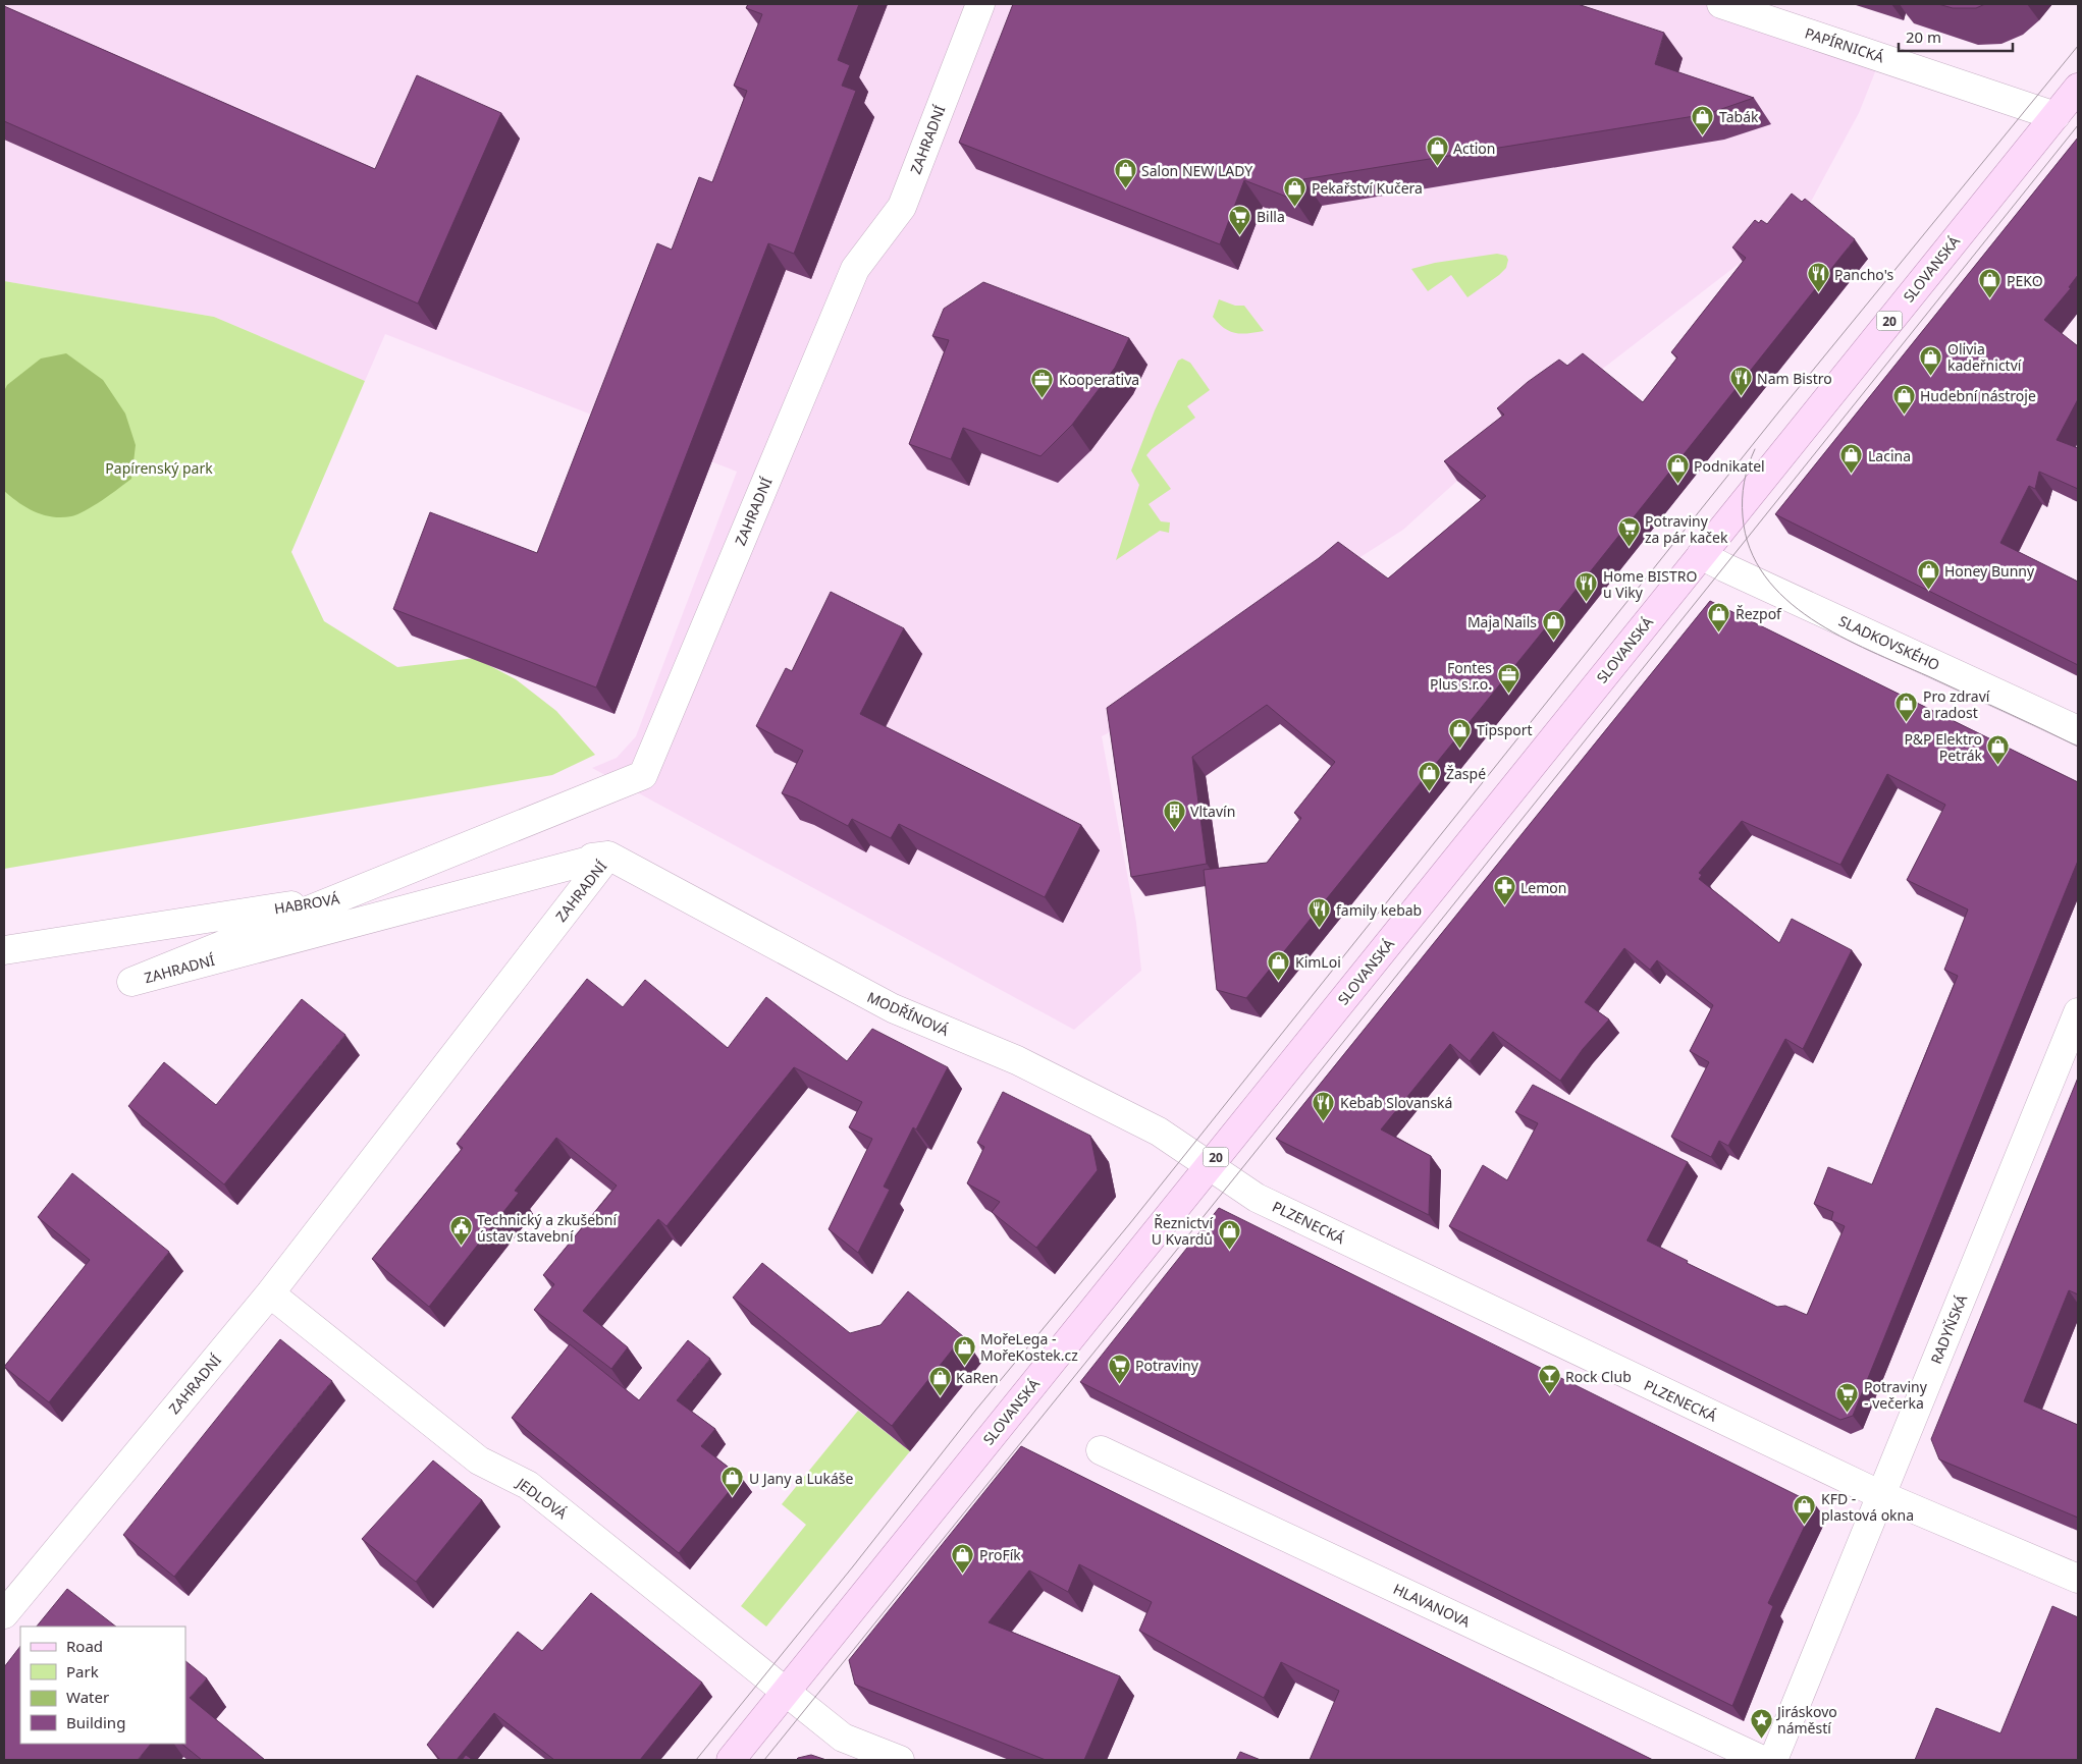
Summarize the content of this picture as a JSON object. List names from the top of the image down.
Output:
{
  "streets": {
    "main road": ["SLOVANSKÁ", "20"],
    "street": [
      "PAPÍRNICKÁ",
      "ZAHRADNÍ",
      "SLADKOVSKÉHO",
      "HABROVÁ",
      "MODŘÍNOVÁ",
      "PLZENECKÁ",
      "RADYŇSKÁ",
      "JEDLOVÁ",
      "HLAVANOVA"
    ]
  },
  "crossings": [
    ["PAPÍRNICKÁ", "SLOVANSKÁ"],
    ["ZAHRADNÍ", "HABROVÁ"],
    ["ZAHRADNÍ", "MODŘÍNOVÁ"],
    ["ZAHRADNÍ", "JEDLOVÁ"],
    ["SLOVANSKÁ", "SLADKOVSKÉHO"],
    ["SLOVANSKÁ", "MODŘÍNOVÁ"],
    ["SLOVANSKÁ", "PLZENECKÁ"],
    ["SLOVANSKÁ", "JEDLOVÁ"],
    ["HABROVÁ", "MODŘÍNOVÁ"],
    ["MODŘÍNOVÁ", "PLZENECKÁ"],
    ["PLZENECKÁ", "RADYŇSKÁ"]
  ],
  "parks": ["Papírenský park"],
  "places": {
    "shop": [
      "Tabák",
      "Action",
      "Salon NEW LADY",
      "Pekařství Kučera",
      "PEKO",
      "Olivia kadeřnictví",
      "Hudební nástroje",
      "Lacina",
      "Podnikatel",
      "Honey Bunny",
      "Řezpof",
      "Maja Nails",
      "Pro zdraví a radost",
      "Tipsport",
      "P&P Elektro Petrák",
      "Žaspé",
      "KimLoi",
      "Řeznictví U Kvardů",
      "MořeLega - MořeKostek.cz",
      "KaRen",
      "U Jany a Lukáše",
      "KFD - plastová okna",
      "ProFík"
    ],
    "supermarket": [
      "Billa",
      "Potraviny za pár kaček",
      "Potraviny",
      "Potraviny - večerka"
    ],
    "restaurant": [
      "Pancho's",
      "Nam Bistro",
      "Home BISTRO u Viky",
      "family kebab",
      "Kebab Slovanská"
    ],
    "office": ["Kooperativa", "Fontes Plus s.r.o."],
    "building": ["Vltavín"],
    "pharmacy": ["Lemon"],
    "public building": ["Technický a zkušební ústav stavební"],
    "bar": ["Rock Club"],
    "place": ["Jiráskovo náměstí"]
  },
  "legend": [
    "Road",
    "Park",
    "Water",
    "Building"
  ],
  "scale_bar": "20 m"
}
